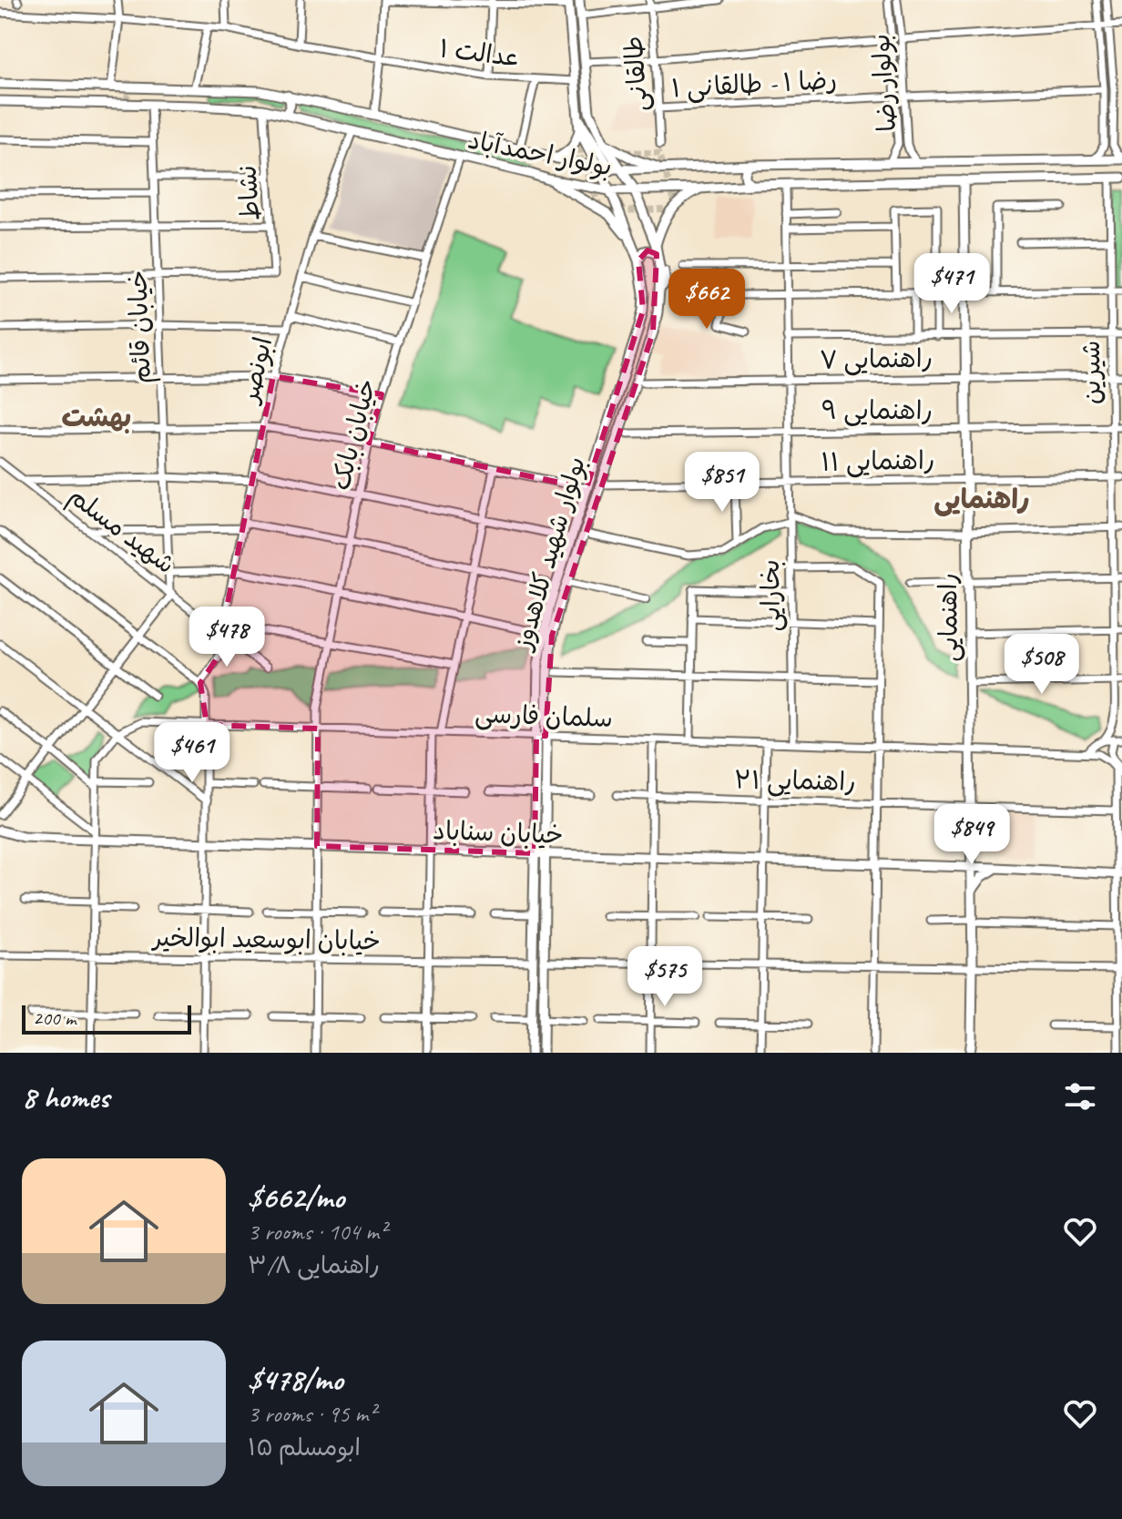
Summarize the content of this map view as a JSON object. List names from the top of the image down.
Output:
{
  "streets": {
    "main road": [
      "بولوار احمدآباد",
      "بولوار شهید کلاهدوز",
      "راهنمایی",
      "خیابان سناباد"
    ],
    "street": [
      "عدالت ۱",
      "طالقانی",
      "بولوار رضا",
      "رضا ۱ - طالقانی ۱",
      "نشاط",
      "خیابان قائم",
      "راهنمایی ۷",
      "ابونصر",
      "شیرین",
      "راهنمایی ۹",
      "خیابان بابک",
      "راهنمایی ۱۱",
      "شهید مسلم",
      "بخارایی",
      "سلمان فارسی",
      "راهنمایی ۲۱",
      "خیابان ابوسعید ابوالخیر"
    ]
  },
  "crossings": [
    ["عدالت ۱", "بولوار شهید کلاهدوز"],
    ["طالقانی", "رضا ۱ - طالقانی ۱"],
    ["بولوار رضا", "رضا ۱ - طالقانی ۱"],
    ["بولوار رضا", "بولوار احمدآباد"],
    ["بولوار احمدآباد", "نشاط"],
    ["بولوار احمدآباد", "خیابان قائم"],
    ["بولوار احمدآباد", "ابونصر"],
    ["بولوار احمدآباد", "شیرین"],
    ["بولوار احمدآباد", "خیابان بابک"],
    ["بولوار احمدآباد", "بولوار شهید کلاهدوز"],
    ["بولوار احمدآباد", "بخارایی"],
    ["بولوار احمدآباد", "راهنمایی"],
    ["نشاط", "خیابان قائم"],
    ["خیابان قائم", "شهید مسلم"],
    ["راهنمایی ۷", "شیرین"],
    ["راهنمایی ۷", "بخارایی"],
    ["راهنمایی ۷", "راهنمایی"],
    ["ابونصر", "شهید مسلم"],
    ["شیرین", "راهنمایی ۹"],
    ["شیرین", "راهنمایی ۱۱"],
    ["راهنمایی ۹", "بخارایی"],
    ["راهنمایی ۹", "راهنمایی"],
    ["خیابان بابک", "سلمان فارسی"],
    ["خیابان بابک", "خیابان سناباد"],
    ["خیابان بابک", "خیابان ابوسعید ابوالخیر"],
    ["راهنمایی ۱۱", "بولوار شهید کلاهدوز"],
    ["راهنمایی ۱۱", "بخارایی"],
    ["راهنمایی ۱۱", "راهنمایی"],
    ["بولوار شهید کلاهدوز", "سلمان فارسی"],
    ["بولوار شهید کلاهدوز", "خیابان سناباد"],
    ["بولوار شهید کلاهدوز", "خیابان ابوسعید ابوالخیر"],
    ["بخارایی", "سلمان فارسی"],
    ["راهنمایی", "سلمان فارسی"],
    ["راهنمایی", "راهنمایی ۲۱"],
    ["راهنمایی", "خیابان سناباد"]
  ],
  "districts": ["بهشت", "راهنمایی"],
  "scale_bar": "200 m",
  "page": {
    "price": [
      "$471",
      "$662",
      "$851",
      "$478",
      "$508",
      "$461",
      "$849",
      "$575"
    ],
    "scale": "200 m",
    "heading": "8 homes",
    "list": [
      {
        "name": "$662/mo",
        "note": "3 rooms · 104 m² · راهنمایی ۳/۸"
      },
      {
        "name": "$478/mo",
        "note": "3 rooms · 95 m² · ابومسلم ۱۵"
      }
    ]
  }
}
